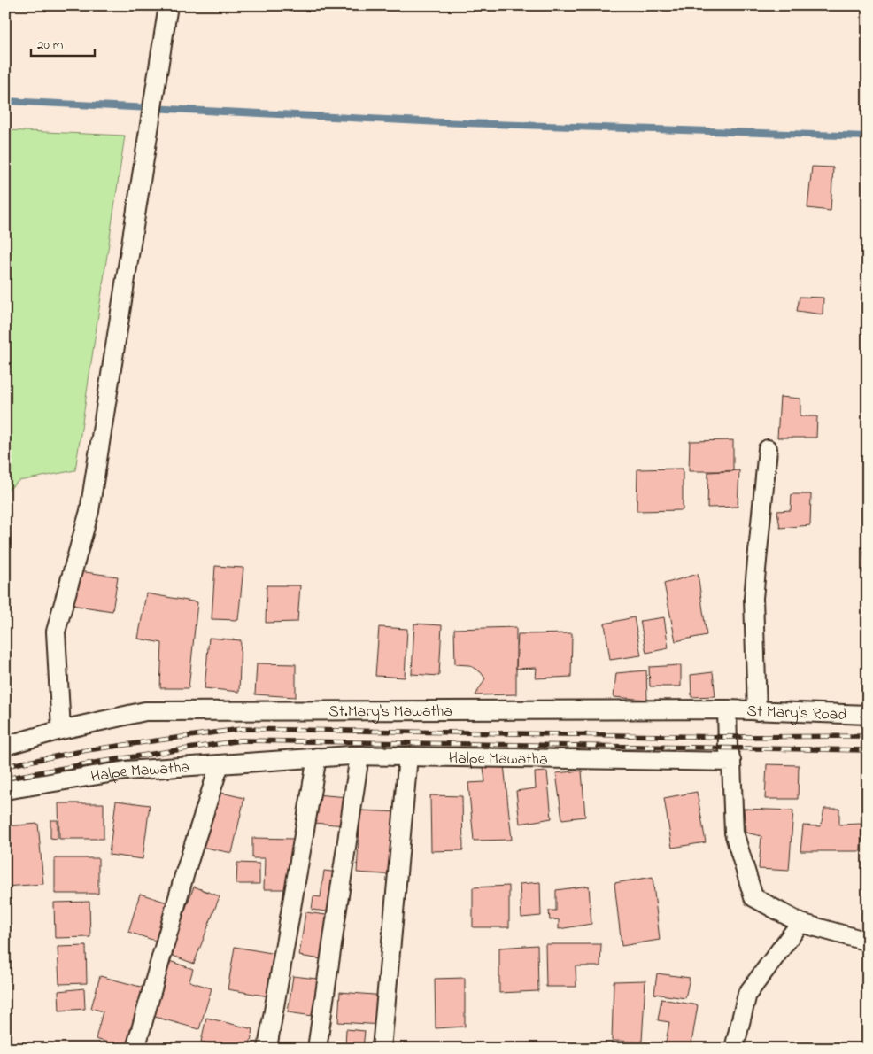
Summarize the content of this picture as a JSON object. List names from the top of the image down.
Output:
{
  "streets": {
    "street": ["St.Mary's Mawatha", "St Mary's Road", "Halpe Mawatha"]
  },
  "crossings": [
    ["St.Mary's Mawatha", "St Mary's Road"]
  ],
  "scale_bar": "20 m"
}
